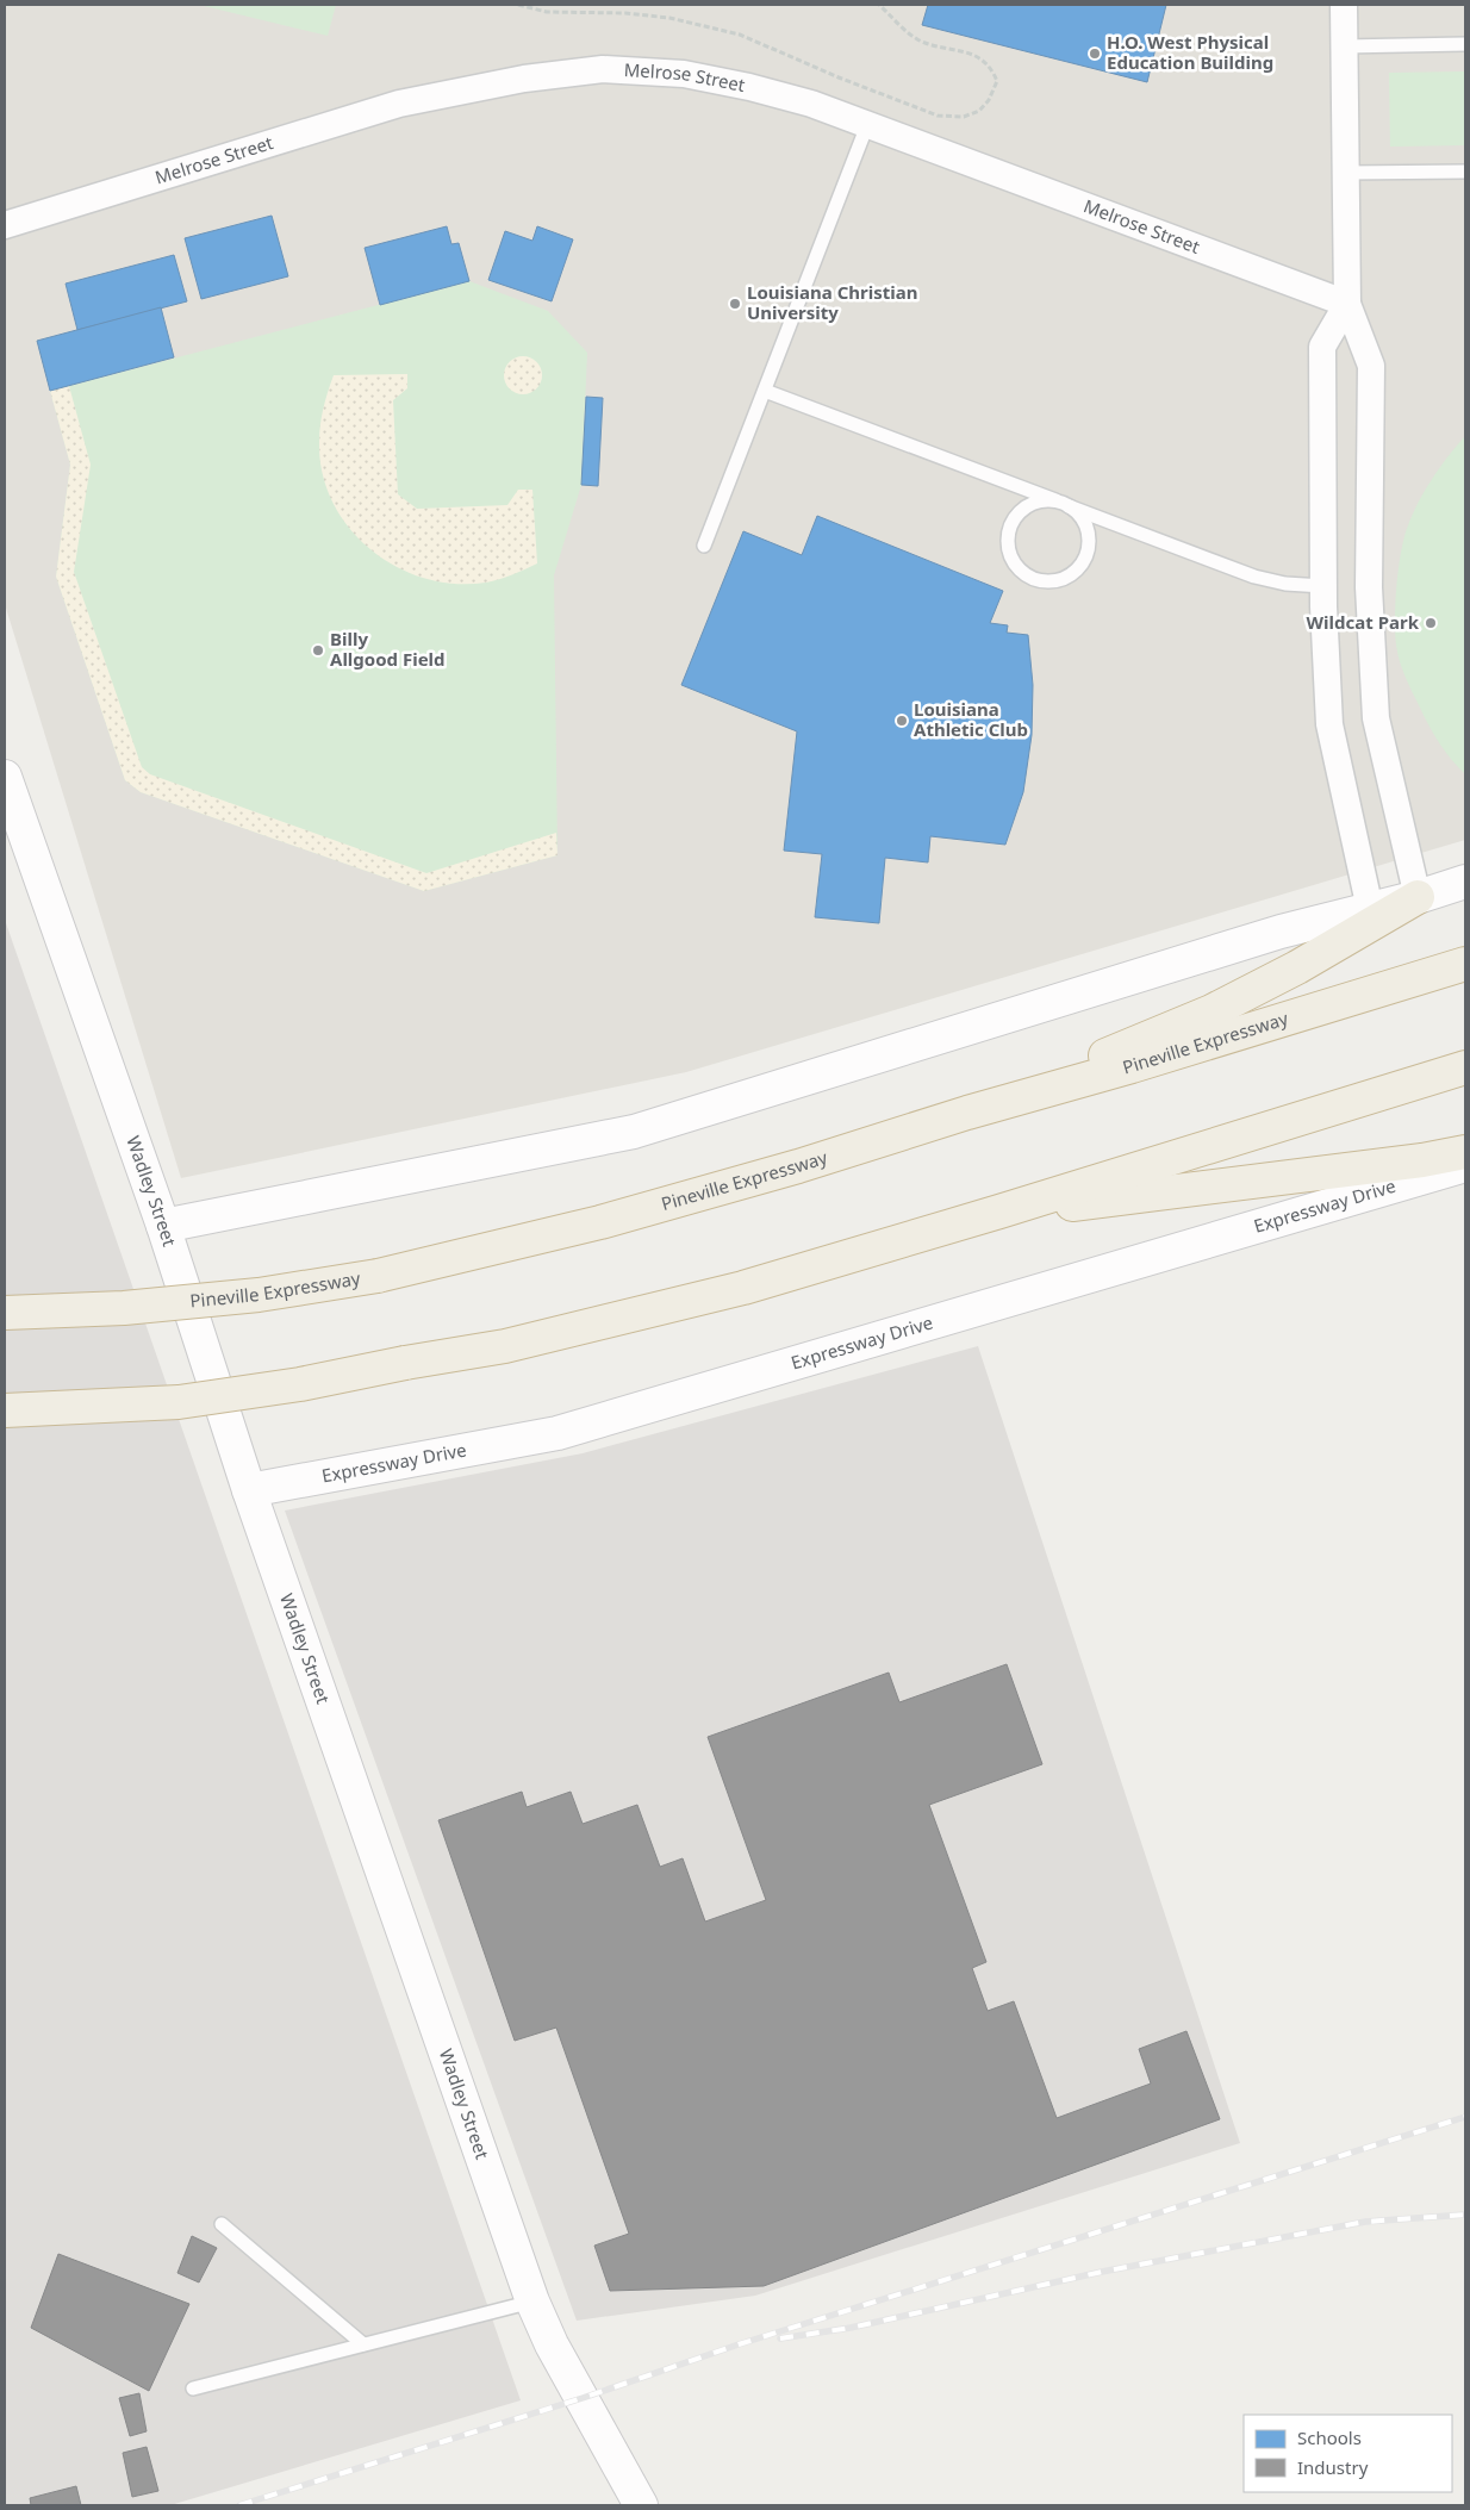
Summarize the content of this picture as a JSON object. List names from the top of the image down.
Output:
{
  "streets": {
    "highway": ["Pineville Expressway"],
    "main road": ["Wadley Street", "Expressway Drive"],
    "street": ["Melrose Street"]
  },
  "crossings": [
    ["Wadley Street", "Expressway Drive"]
  ],
  "places": [
    "H.O. West Physical Education Building",
    "Louisiana Christian University",
    "Wildcat Park",
    "Billy Allgood Field",
    "Louisiana Athletic Club"
  ],
  "legend": ["Schools", "Industry"]
}
